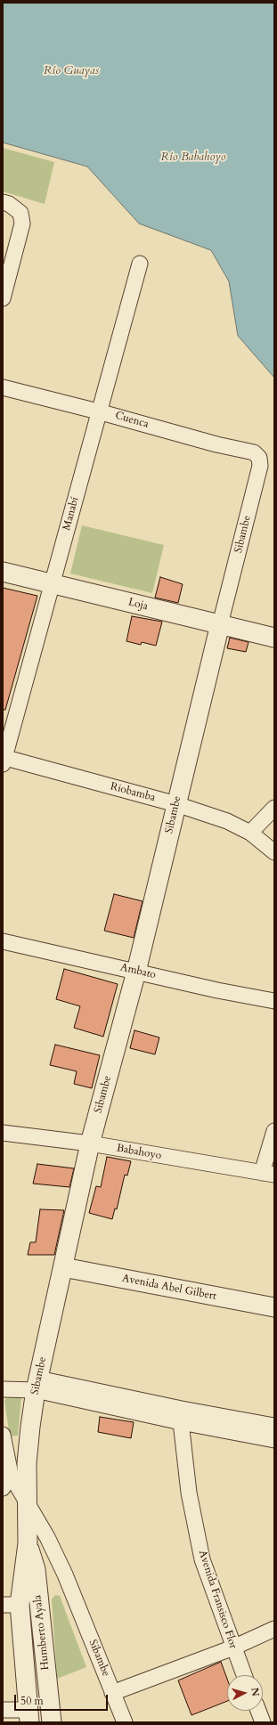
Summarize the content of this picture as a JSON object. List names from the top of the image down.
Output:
{
  "streets": {
    "street": [
      "Cuenca",
      "Manabí",
      "Sibambe",
      "Loja",
      "Riobamba",
      "Ambato",
      "Babahoyo",
      "Avenida Abel Gilbert",
      "Avenida Fransisco Flor",
      "Humberto Ayala"
    ]
  },
  "crossings": [
    ["Cuenca", "Manabí"],
    ["Cuenca", "Sibambe"],
    ["Manabí", "Loja"],
    ["Manabí", "Riobamba"],
    ["Sibambe", "Loja"],
    ["Sibambe", "Riobamba"],
    ["Sibambe", "Ambato"],
    ["Sibambe", "Babahoyo"],
    ["Sibambe", "Avenida Abel Gilbert"],
    ["Sibambe", "Humberto Ayala"]
  ],
  "water": ["Río Guayas", "Río Babahoyo"],
  "scale_bar": "50 m",
  "north": "right"
}
